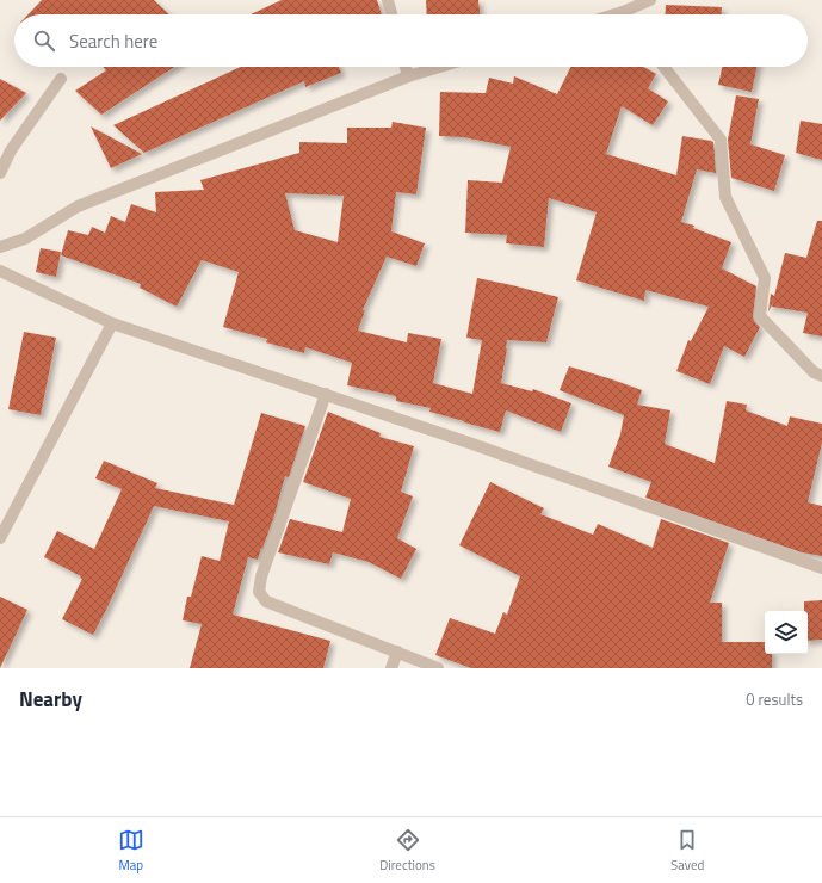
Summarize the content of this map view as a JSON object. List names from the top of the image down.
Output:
{
  "page": {
    "search": "Search here",
    "heading": ["Nearby", "0 results"],
    "nav": ["Map", "Directions", "Saved"]
  }
}
